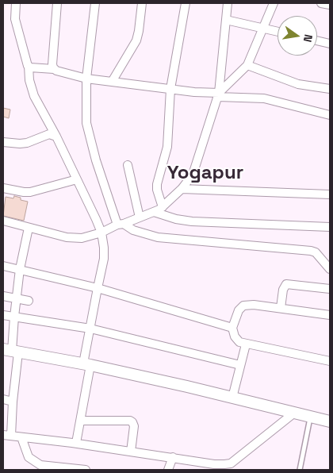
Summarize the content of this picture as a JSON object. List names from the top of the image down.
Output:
{
  "districts": ["Yogapur"],
  "north": "right"
}
